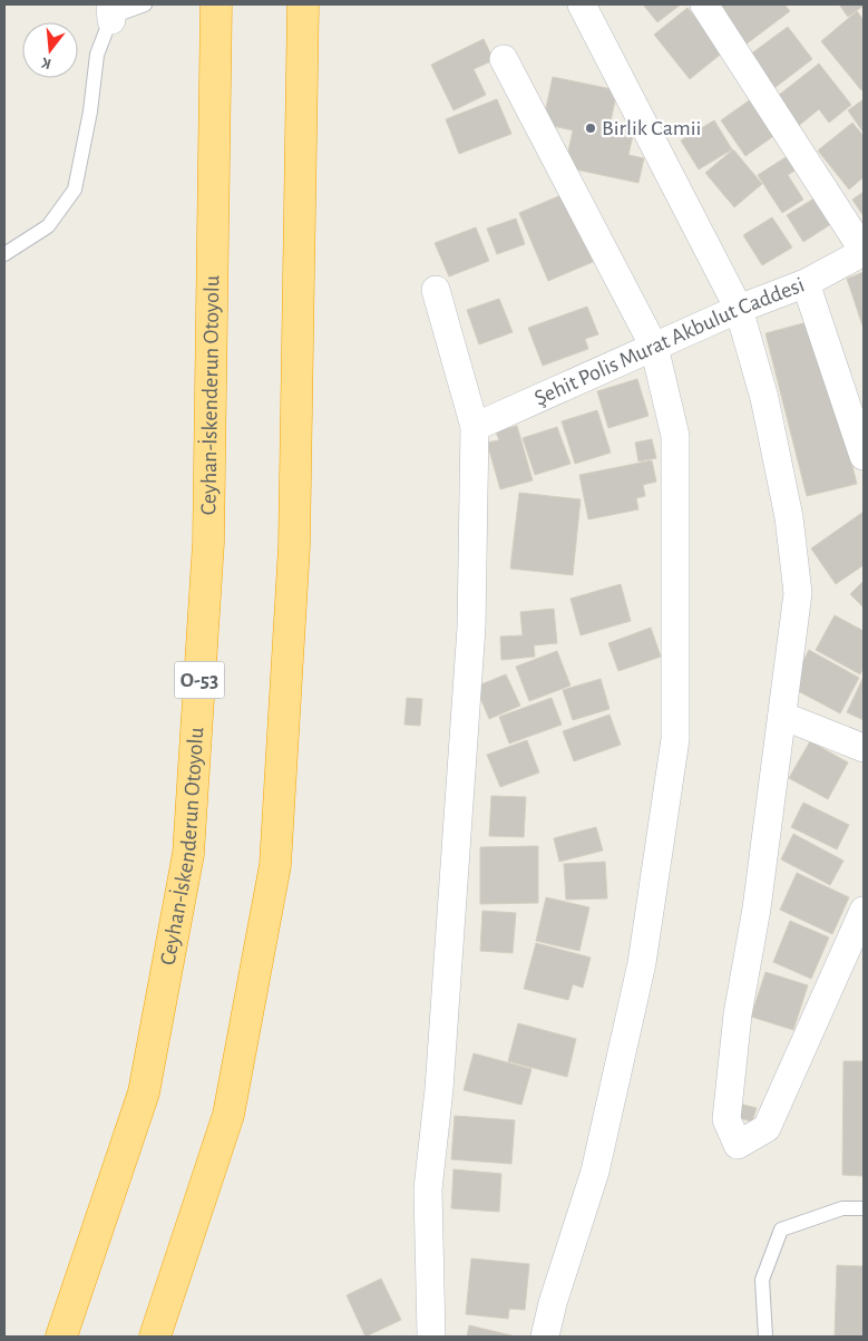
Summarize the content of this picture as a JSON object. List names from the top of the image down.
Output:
{
  "streets": {
    "highway": ["Ceyhan-İskenderun Otoyolu", "O-53"],
    "street": ["Şehit Polis Murat Akbulut Caddesi"]
  },
  "places": ["Birlik Camii"],
  "north": "bottom"
}
